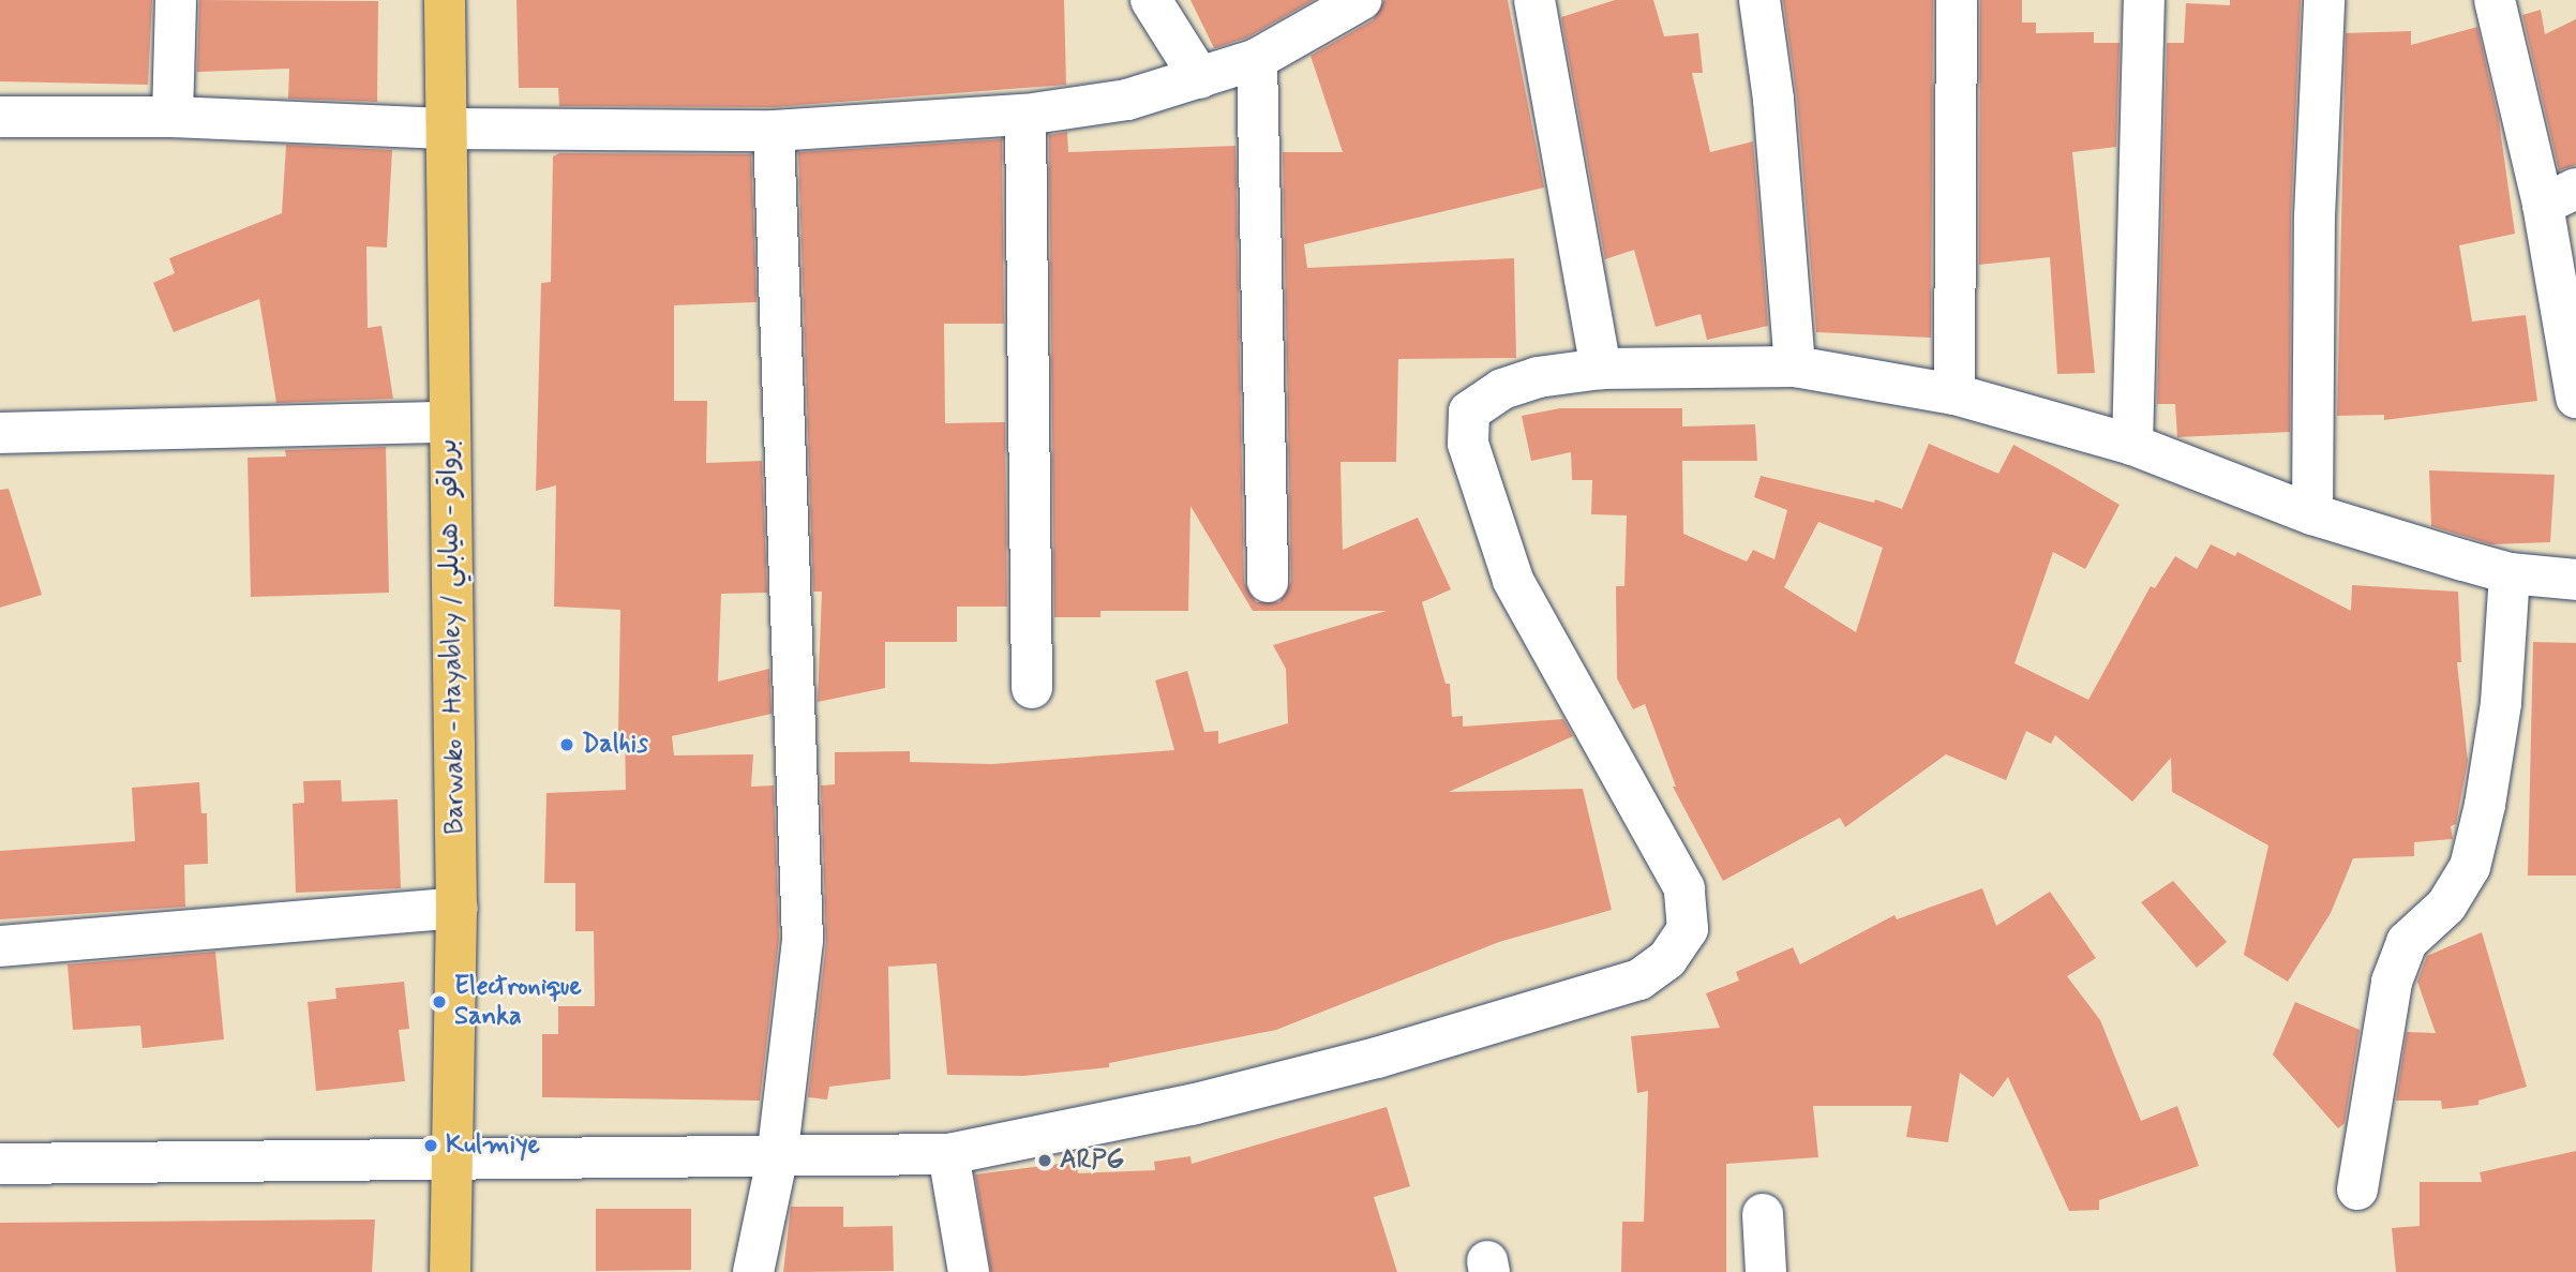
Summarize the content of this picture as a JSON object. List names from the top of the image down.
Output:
{
  "streets": {
    "main road": ["Barwako - Hayabley / برواقو - هيابلي"]
  },
  "places": [
    "Dalhis",
    "Electronique Sanka",
    "Kulmiye",
    "ARPG"
  ]
}
